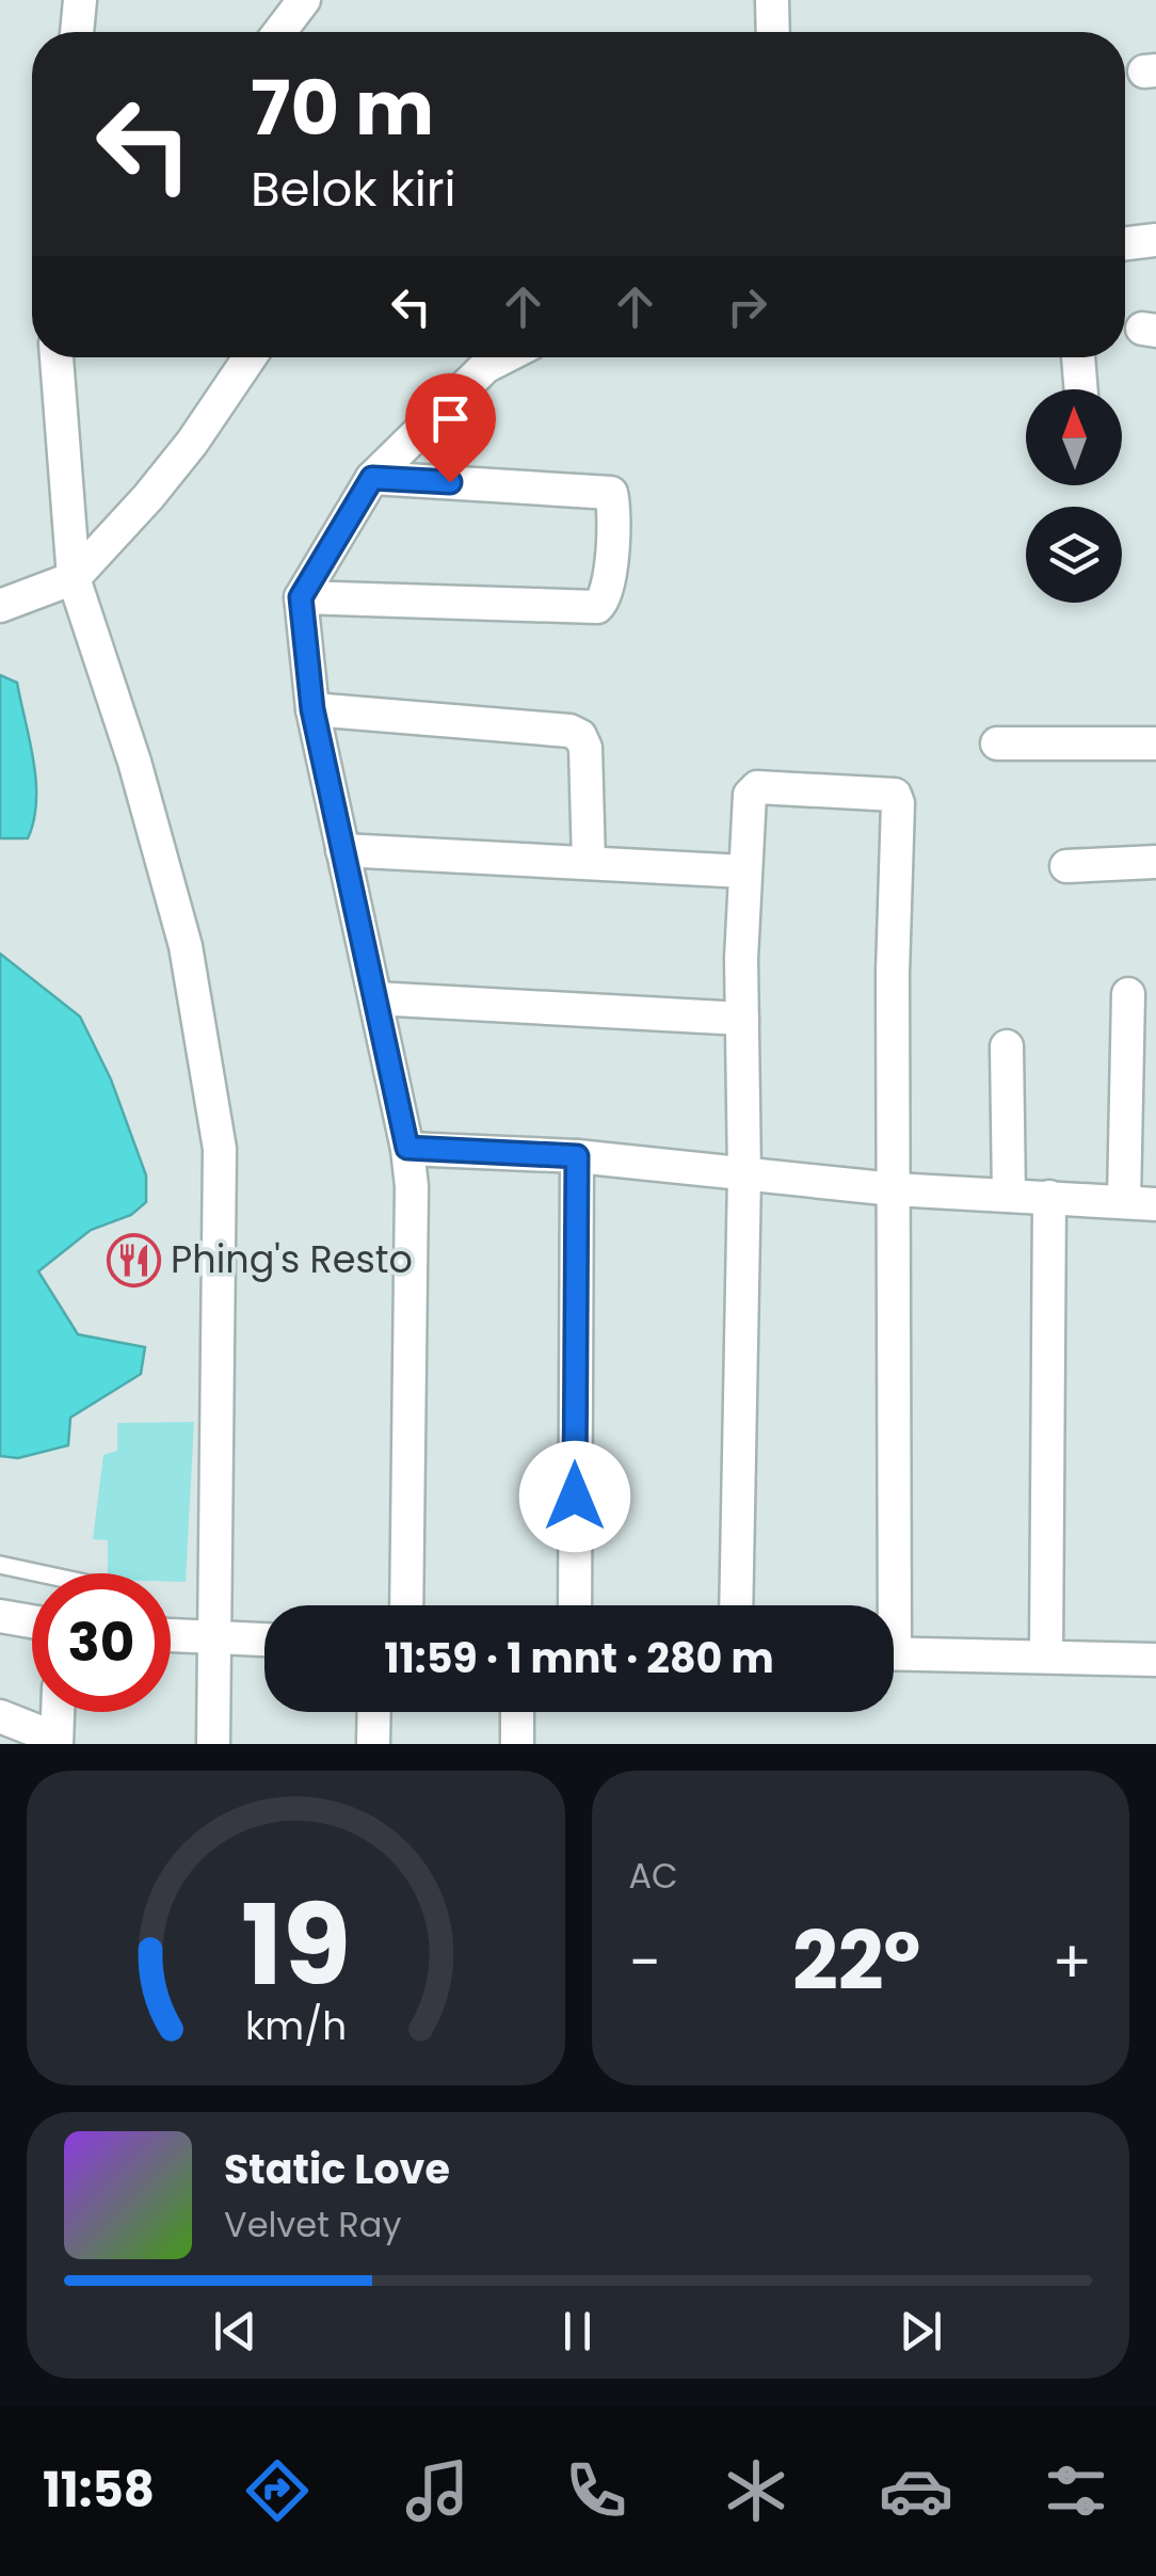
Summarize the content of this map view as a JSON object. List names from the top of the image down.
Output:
{
  "places": {
    "restaurant": ["Phing's Resto"]
  },
  "north": "top",
  "page": {
    "turn": ["70 m", "Belok kiri"],
    "limit": "30",
    "trip": "11:59 · 1 mnt · 280 m",
    "tile": "AC",
    "heat": ["−", "22°", "+"],
    "song": ["Static Love", "Velvet Ray"],
    "tabs": "11:58",
    "gauge": ["19", "km/h"]
  }
}
